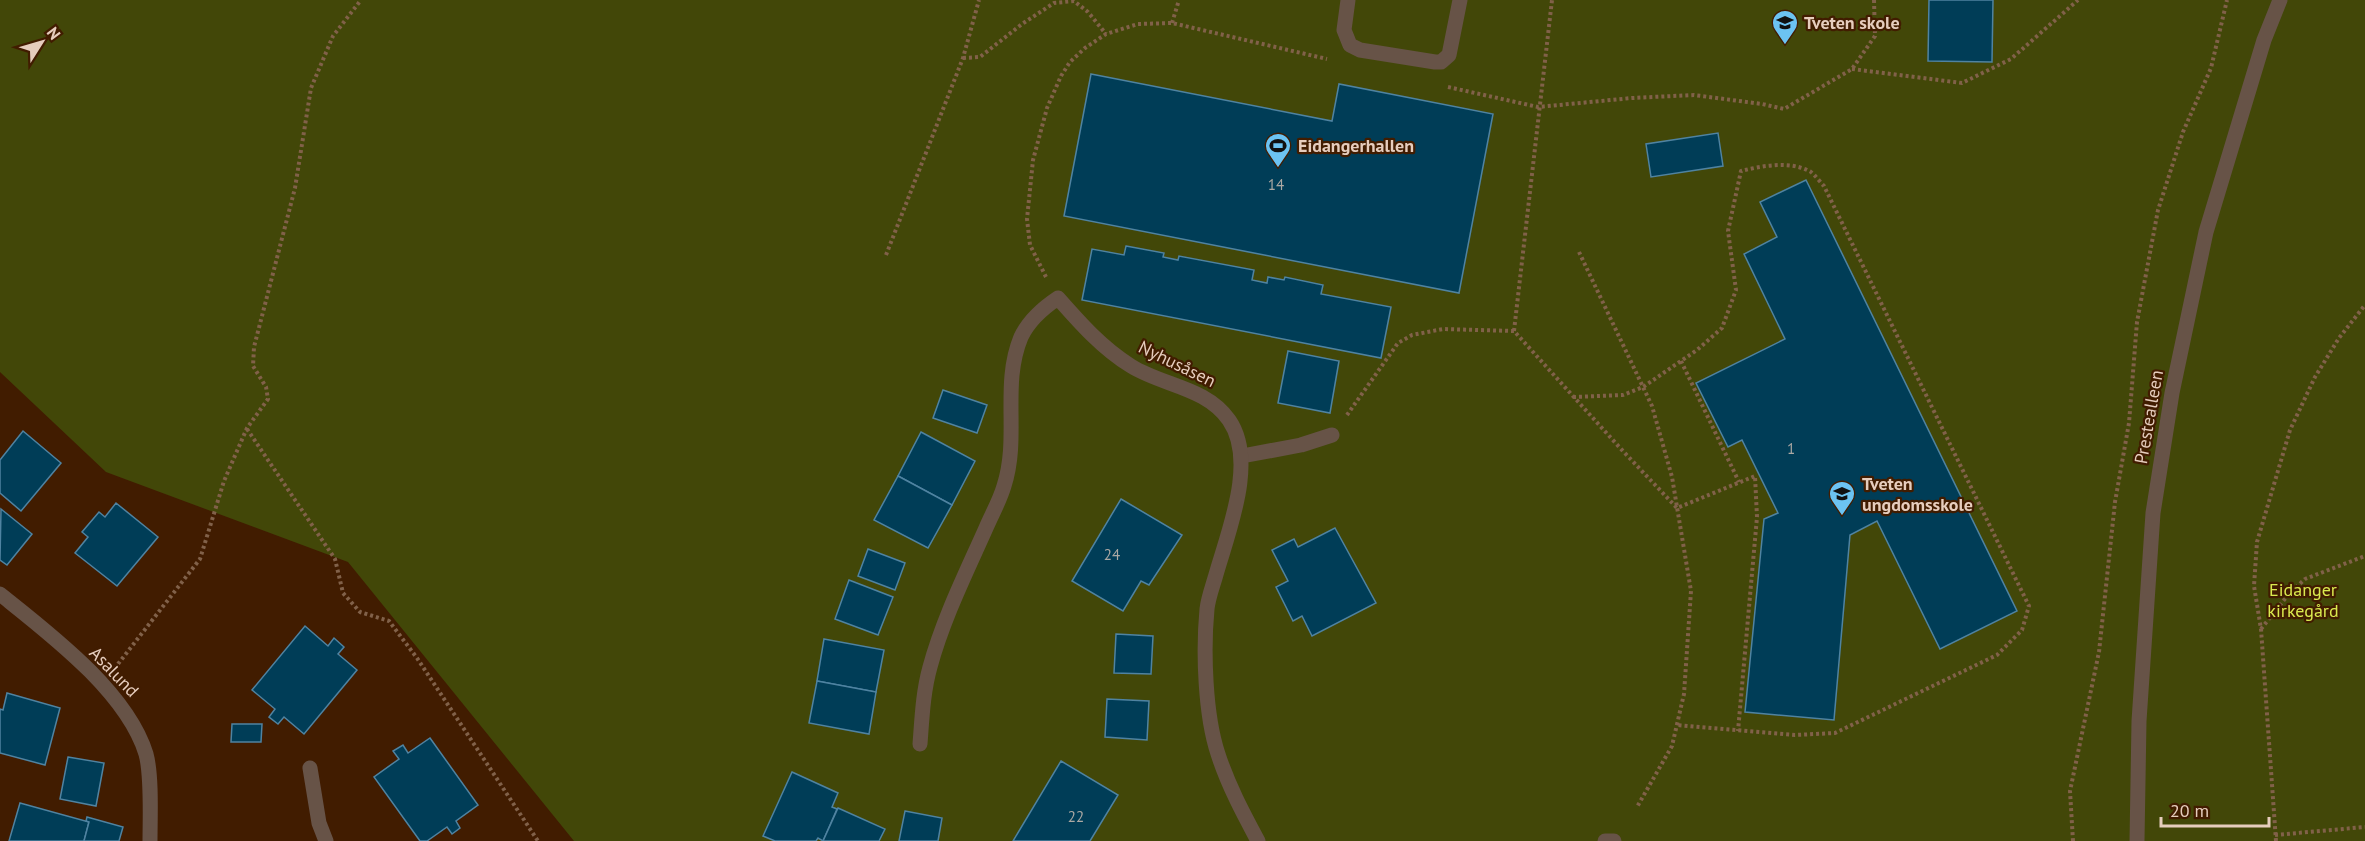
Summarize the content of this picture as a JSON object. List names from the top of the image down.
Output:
{
  "streets": {
    "street": ["Nyhusåsen", "Prestealleen", "Asalund"]
  },
  "parks": ["Eidanger kirkegård"],
  "places": {
    "school or university": ["Tveten skole", "Tveten ungdomsskole"],
    "sports": ["Eidangerhallen"]
  },
  "house_numbers": [
    "14",
    "1",
    "24",
    "22"
  ],
  "scale_bar": "20 m",
  "north": "top right"
}
